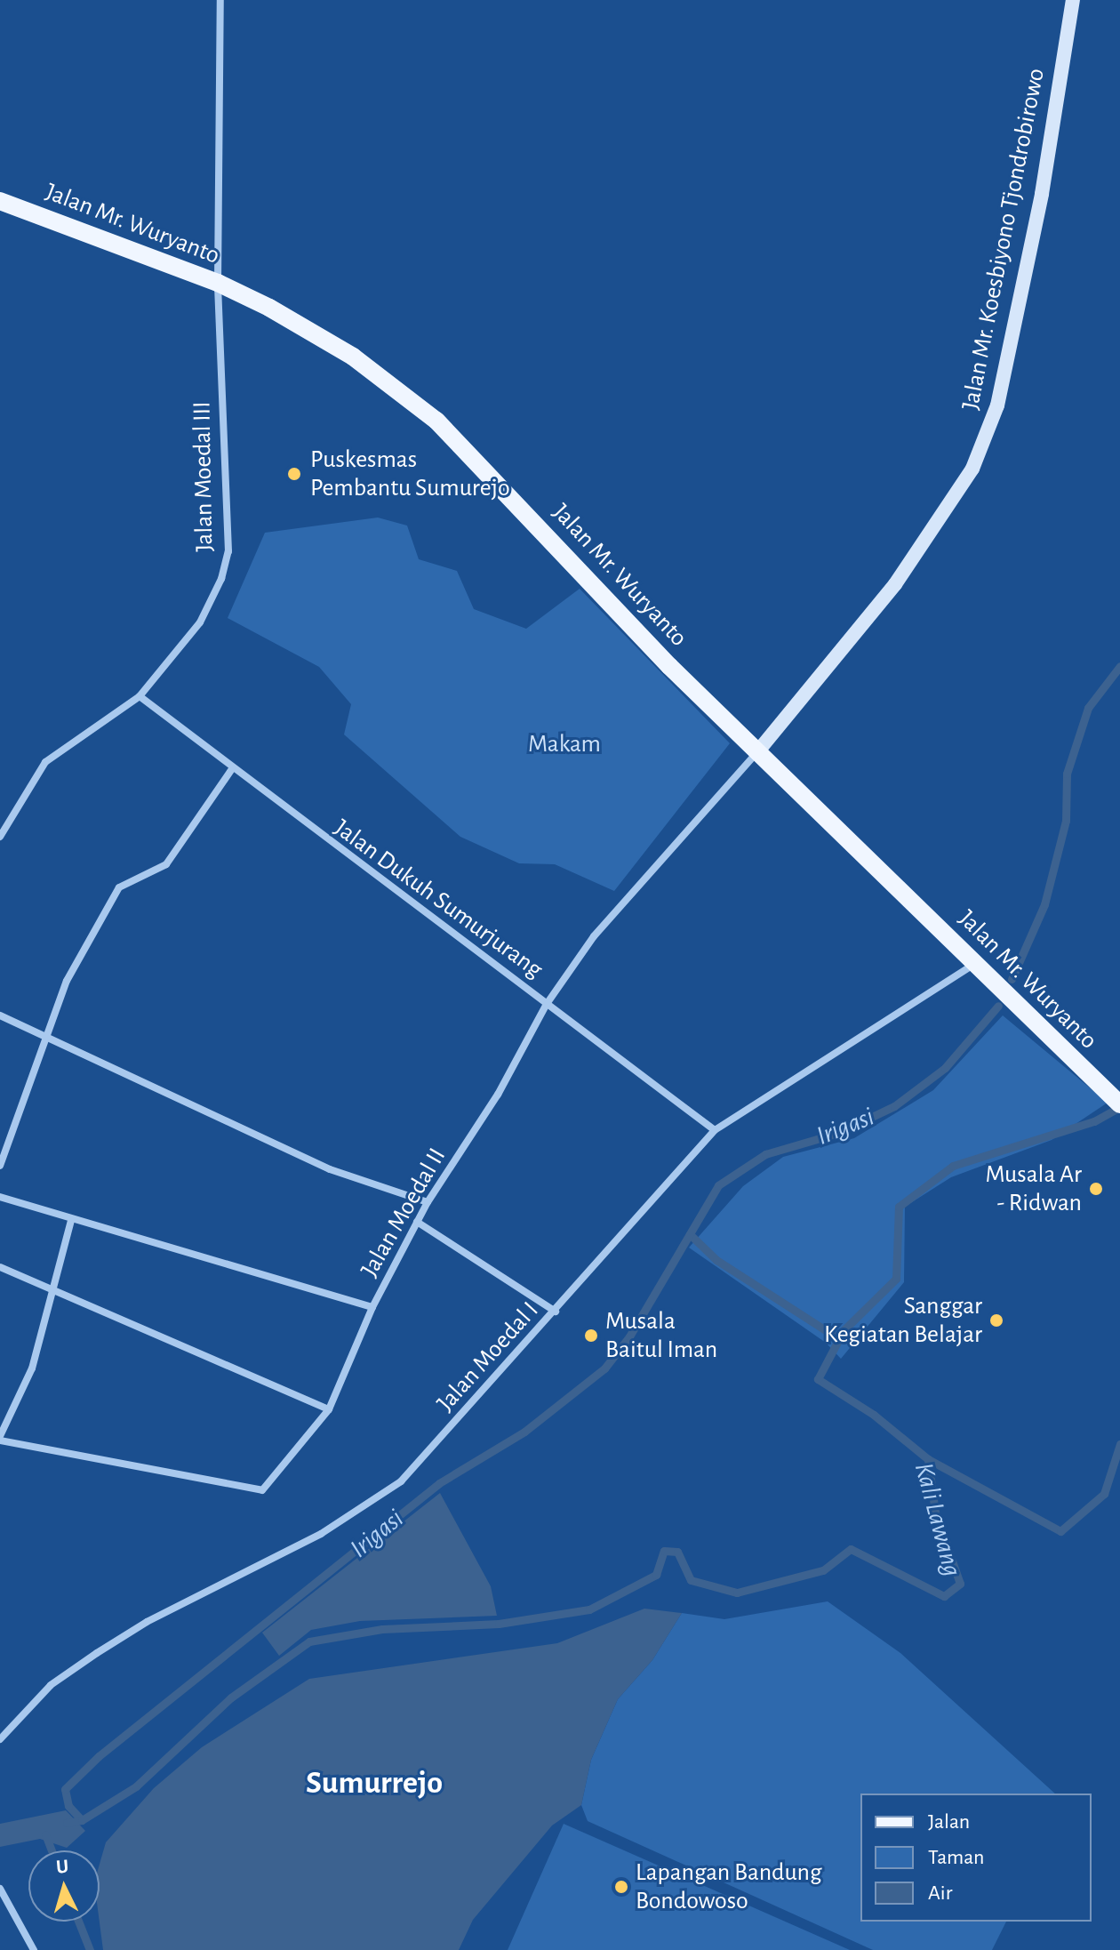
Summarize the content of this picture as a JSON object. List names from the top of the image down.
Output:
{
  "streets": {
    "main road": ["Jalan Mr. Wuryanto", "Jalan Mr. Koesbiyono Tjondrobirowo"],
    "street": [
      "Jalan Moedal III",
      "Jalan Dukuh Sumurjurang",
      "Jalan Moedal II",
      "Jalan Moedal I"
    ]
  },
  "crossings": [
    ["Jalan Mr. Wuryanto", "Jalan Mr. Koesbiyono Tjondrobirowo"],
    ["Jalan Mr. Wuryanto", "Jalan Moedal III"],
    ["Jalan Mr. Wuryanto", "Jalan Moedal II"],
    ["Jalan Mr. Wuryanto", "Jalan Moedal I"],
    ["Jalan Mr. Koesbiyono Tjondrobirowo", "Jalan Moedal II"],
    ["Jalan Moedal III", "Jalan Dukuh Sumurjurang"],
    ["Jalan Dukuh Sumurjurang", "Jalan Moedal II"],
    ["Jalan Dukuh Sumurjurang", "Jalan Moedal I"]
  ],
  "districts": ["Sumurrejo"],
  "water": ["Irigasi", "Kali Lawang"],
  "parks": ["Makam"],
  "places": [
    "Puskesmas Pembantu Sumurejo",
    "Musala Ar - Ridwan",
    "Sanggar Kegiatan Belajar",
    "Musala Baitul Iman",
    "Lapangan Bandung Bondowoso"
  ],
  "legend": ["Jalan", "Taman", "Air"],
  "north": "top"
}
